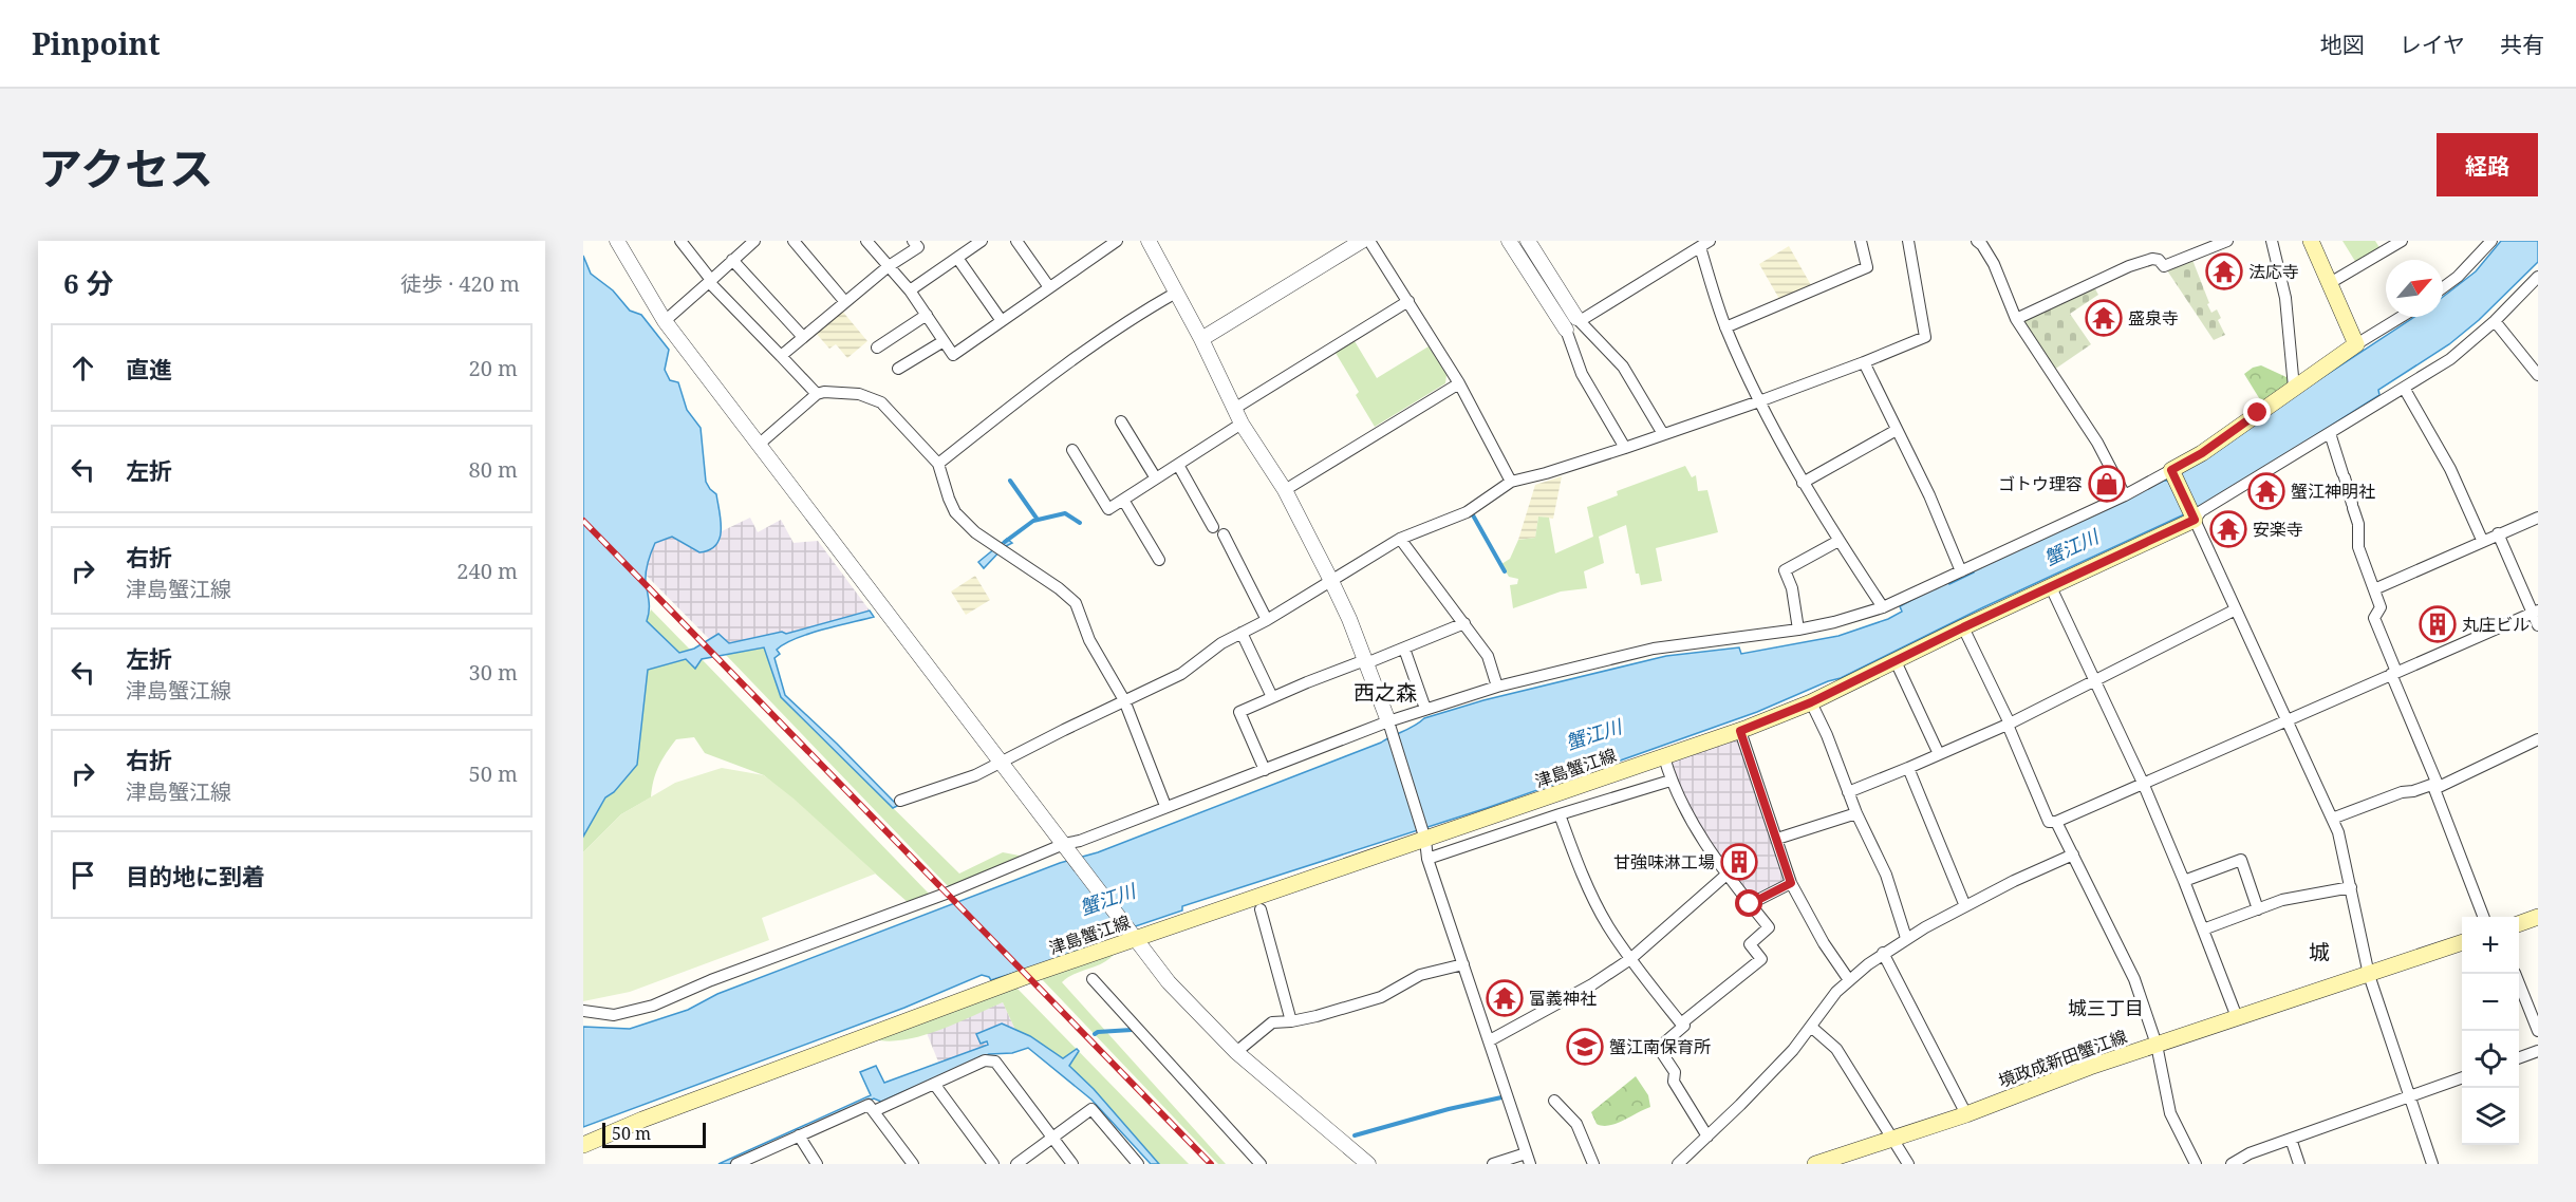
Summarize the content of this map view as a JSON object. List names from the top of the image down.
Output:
{
  "streets": {
    "main road": ["津島蟹江線", "境政成新田蟹江線"]
  },
  "districts": ["西之森", "城", "城三丁目"],
  "water": ["蟹江川"],
  "places": {
    "temple": [
      "法応寺",
      "盛泉寺",
      "蟹江神明社",
      "安楽寺",
      "富義神社"
    ],
    "shop": ["ゴトウ理容"],
    "building": ["丸庄ビル", "甘強味淋工場"],
    "school or university": ["蟹江南保育所"]
  },
  "scale_bar": "50 m",
  "north": "top right",
  "page": {
    "header": "Pinpoint",
    "nav": ["地図", "レイヤ", "共有"],
    "title": "アクセス",
    "buttons": "経路",
    "heading": ["6 分", "徒歩 · 420 m"],
    "list": [
      ["直進", "20 m"],
      ["左折", "80 m"],
      ["右折", "津島蟹江線", "240 m"],
      ["左折", "津島蟹江線", "30 m"],
      ["右折", "津島蟹江線", "50 m"],
      "目的地に到着"
    ],
    "map_buttons": ["+", "−"],
    "scale": "50 m"
  }
}
